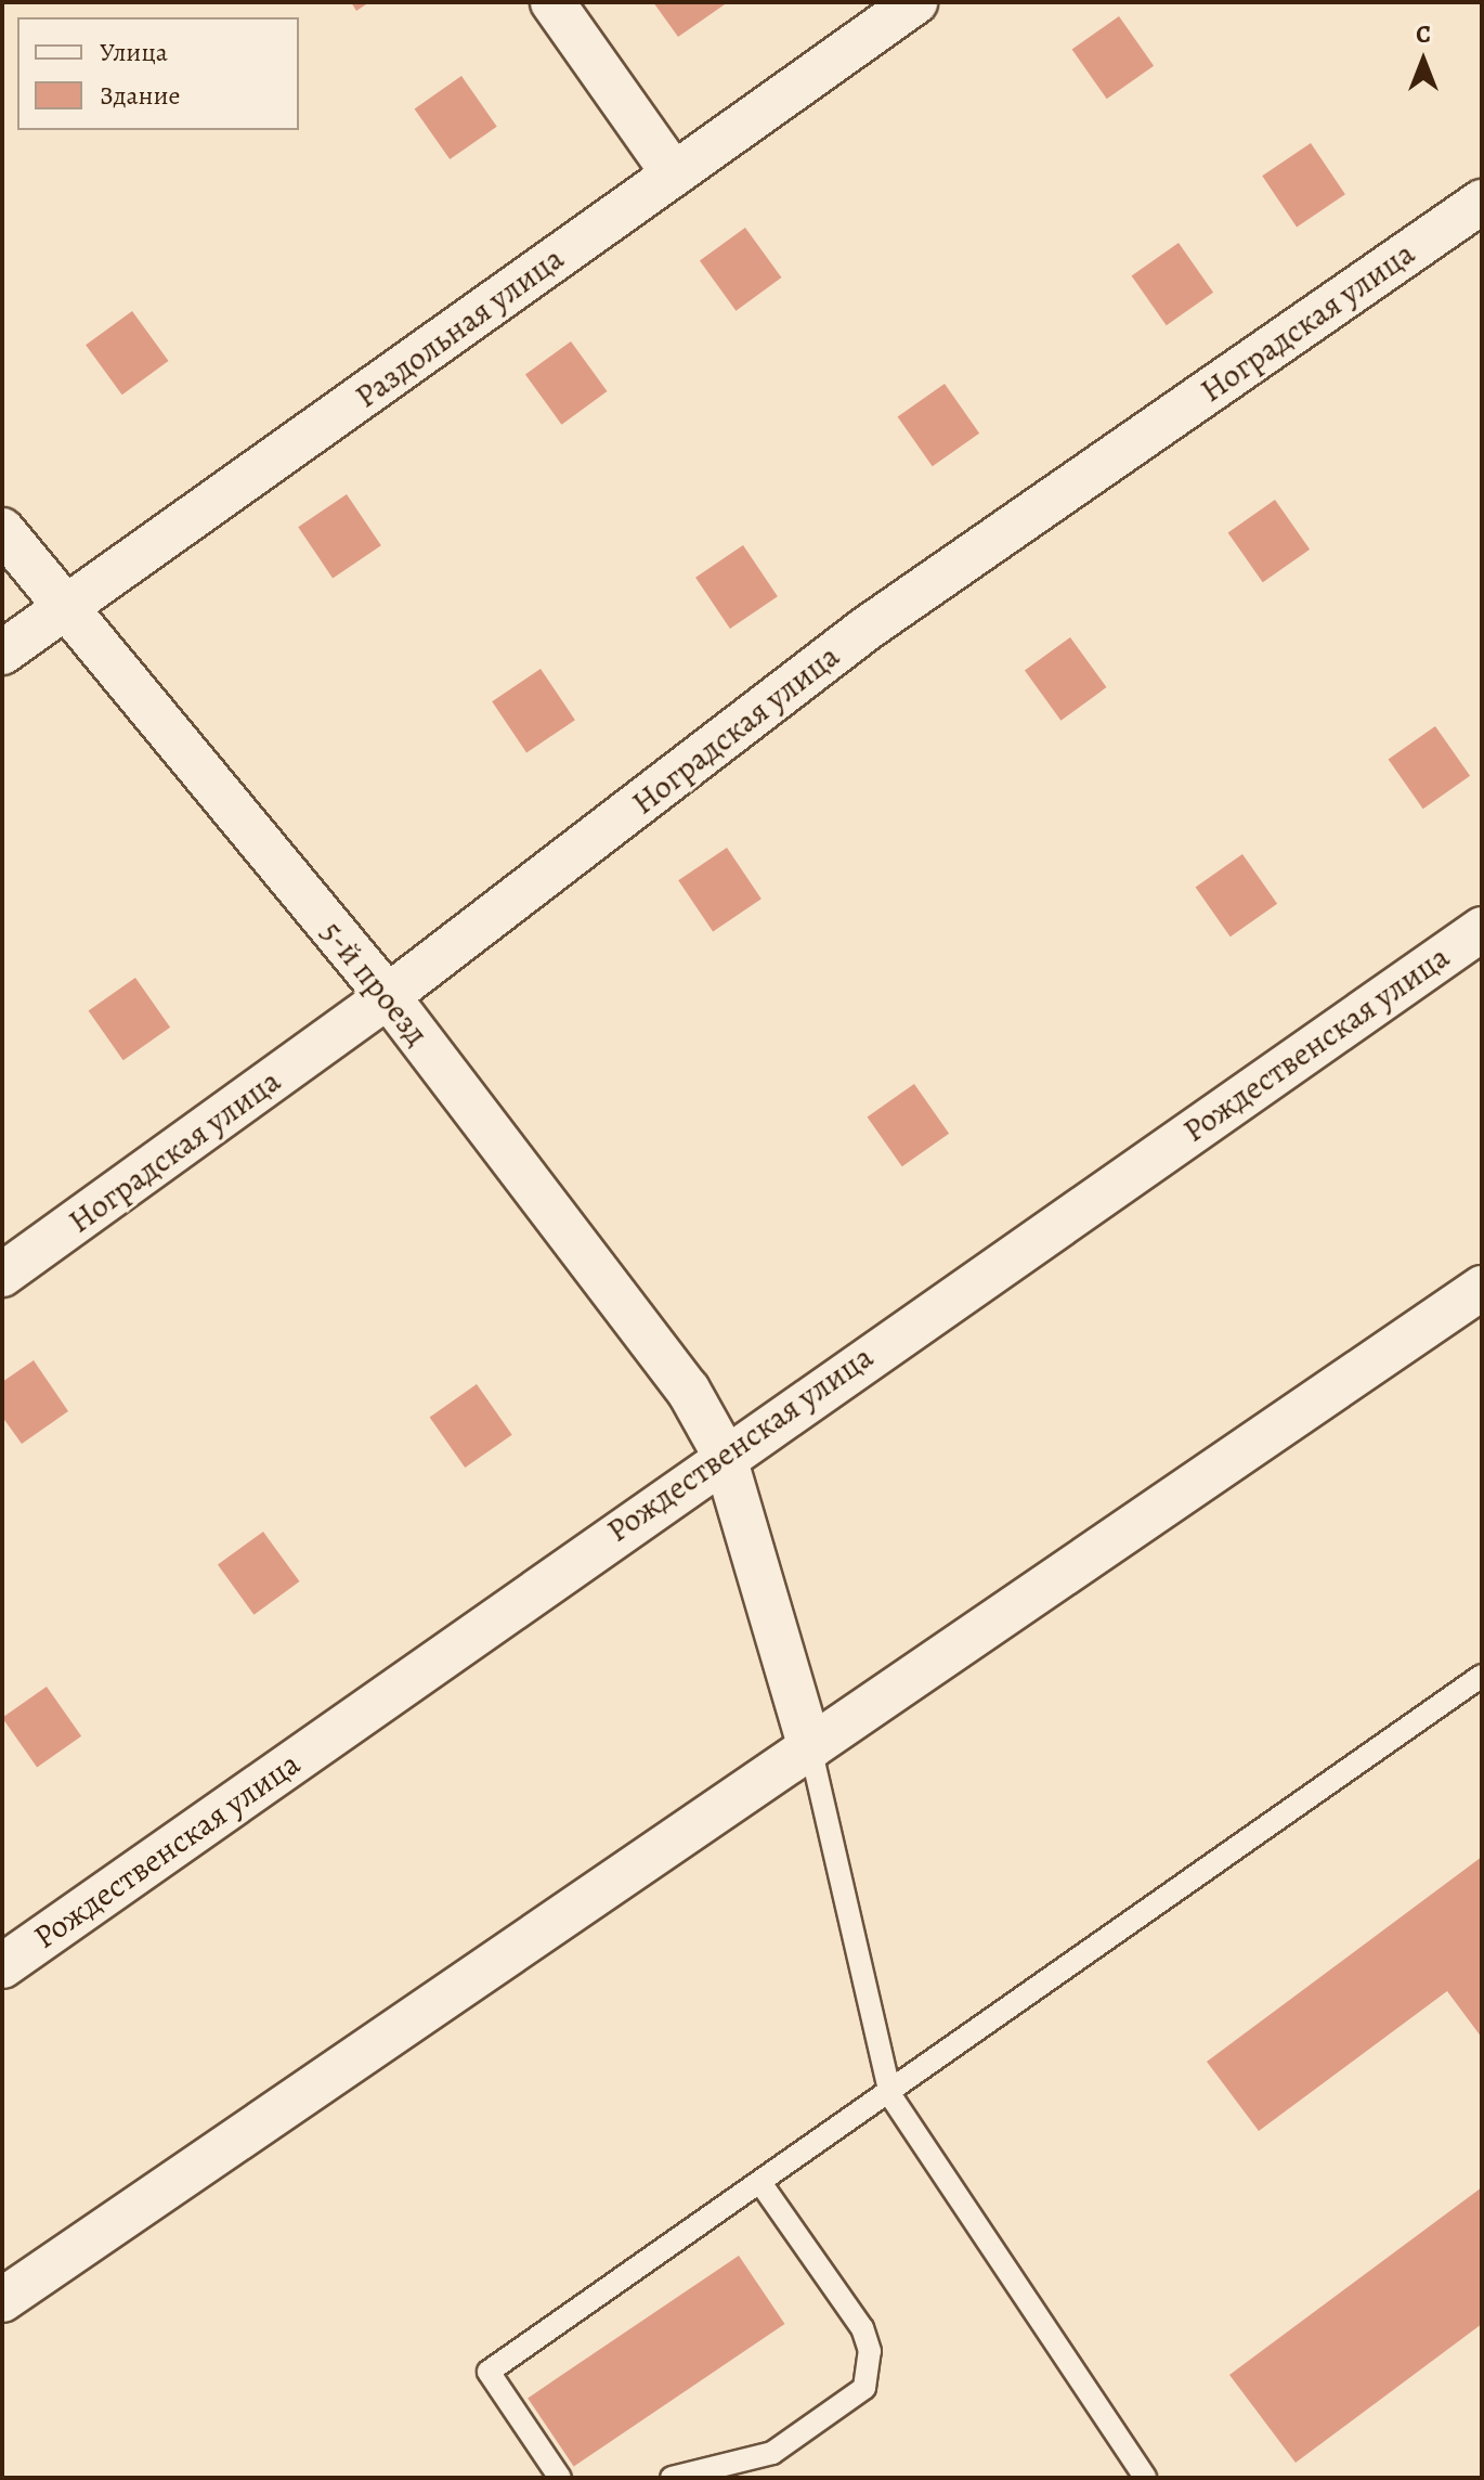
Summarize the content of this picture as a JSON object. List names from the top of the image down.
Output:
{
  "streets": {
    "street": [
      "Ноградская улица",
      "Раздольная улица",
      "5-й проезд",
      "Рождественская улица"
    ]
  },
  "crossings": [
    ["Ноградская улица", "5-й проезд"],
    ["Раздольная улица", "5-й проезд"],
    ["5-й проезд", "Рождественская улица"]
  ],
  "legend": ["Улица", "Здание"],
  "north": "top"
}
